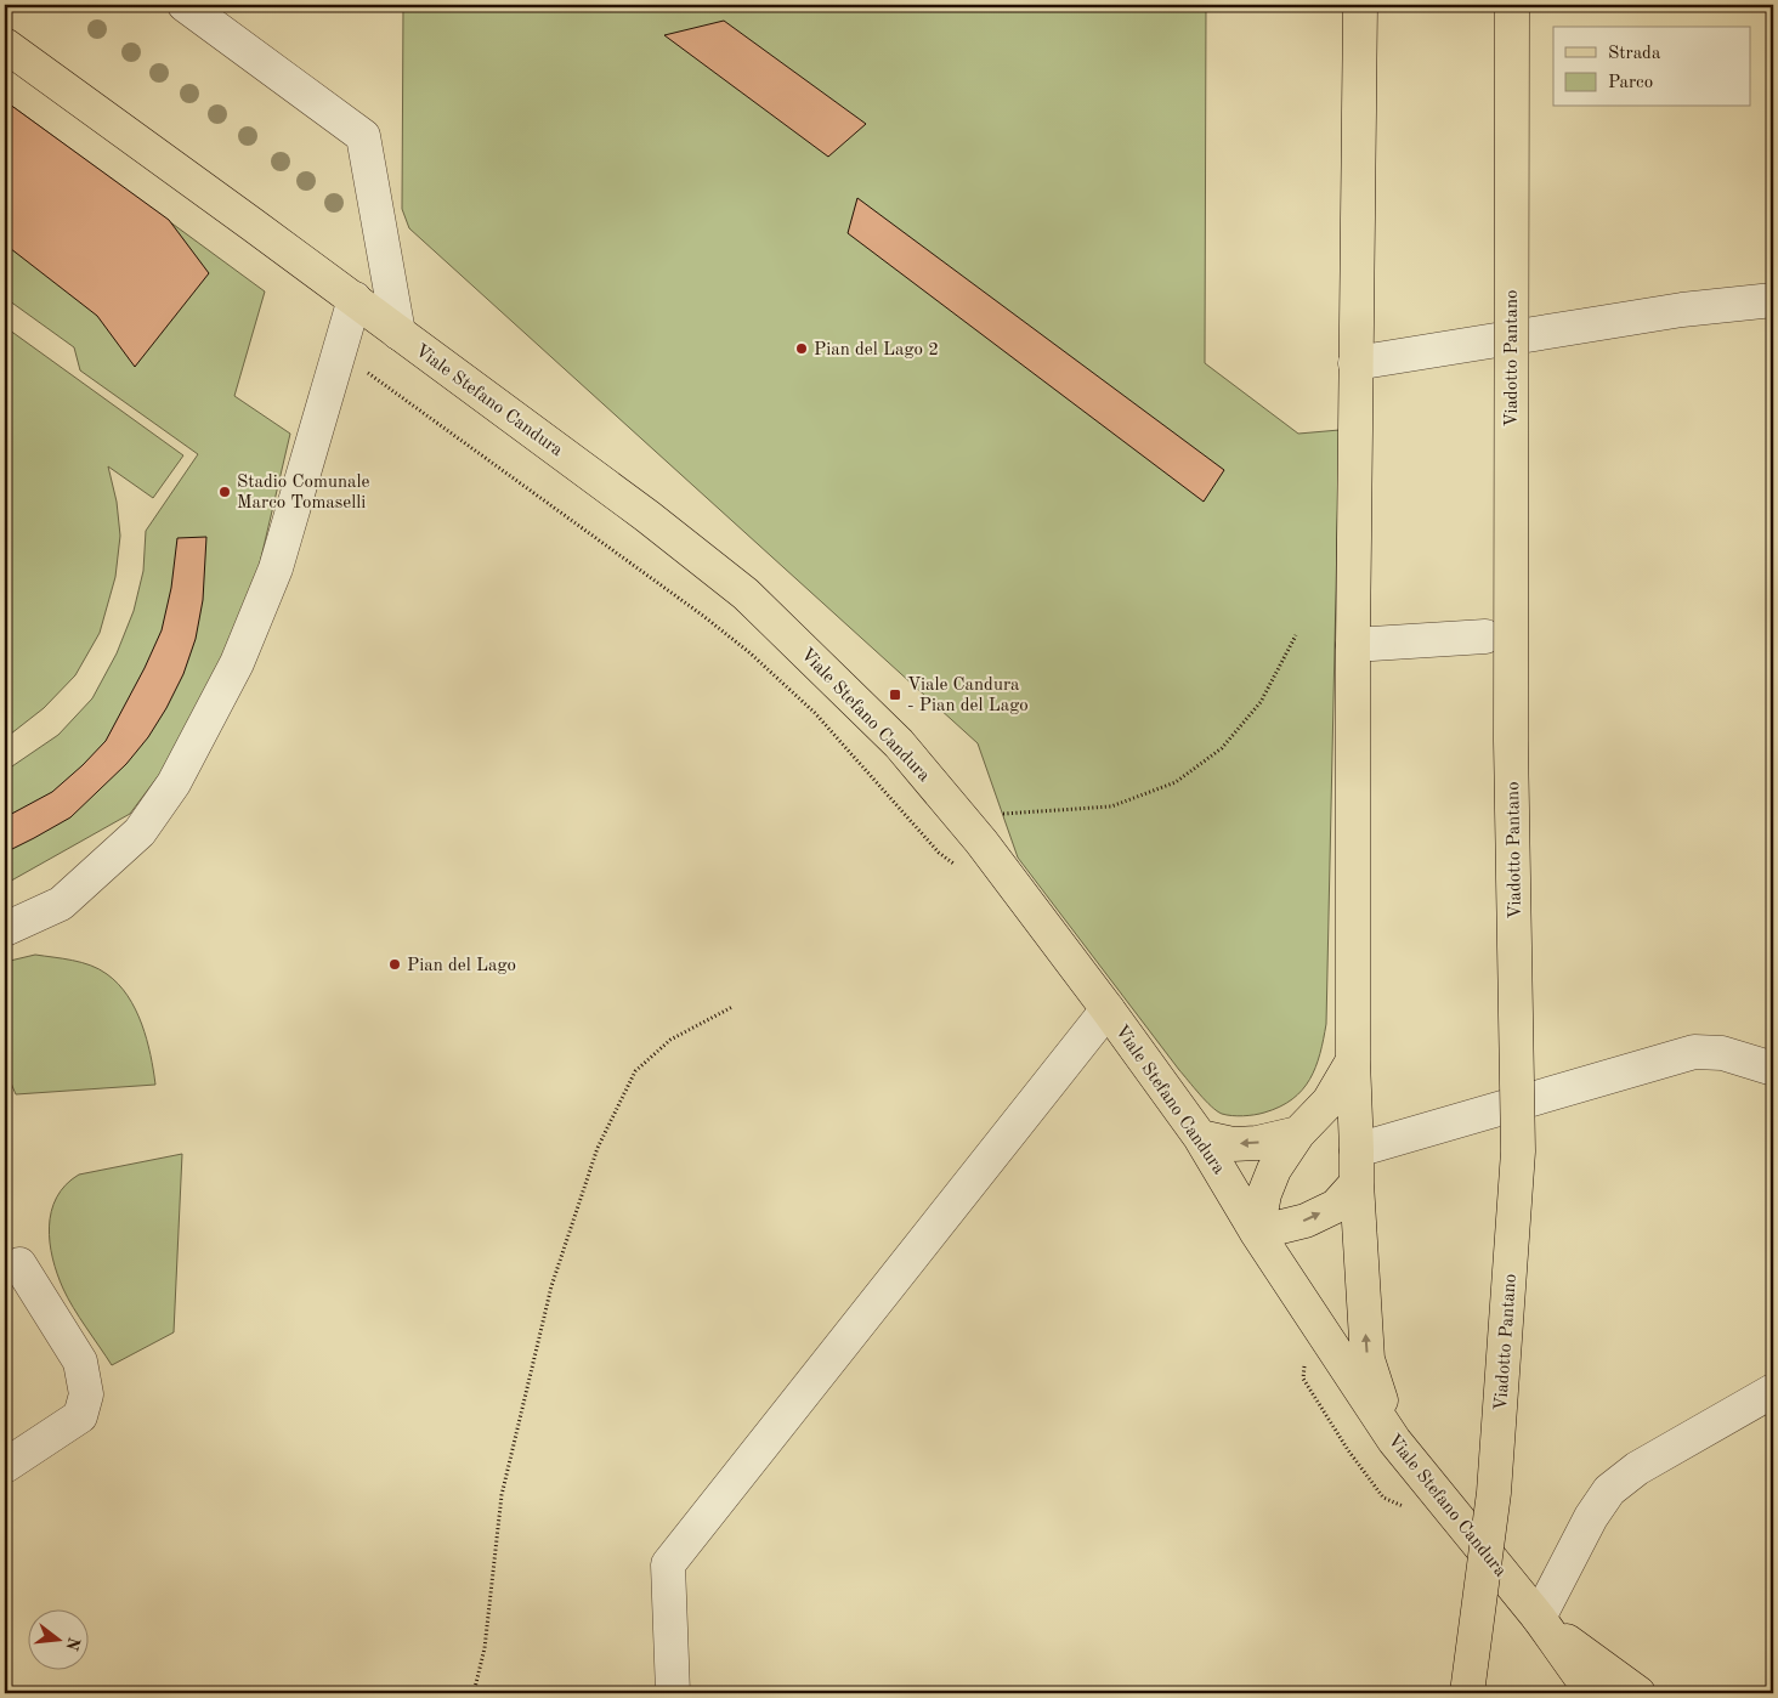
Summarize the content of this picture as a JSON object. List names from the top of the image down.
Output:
{
  "streets": {
    "main road": ["Viadotto Pantano", "Viale Stefano Candura"]
  },
  "places": {
    "other": ["Pian del Lago 2", "Stadio Comunale Marco Tomaselli", "Pian del Lago"],
    "transit": ["Viale Candura - Pian del Lago"]
  },
  "legend": ["Strada", "Parco"],
  "north": "right"
}
